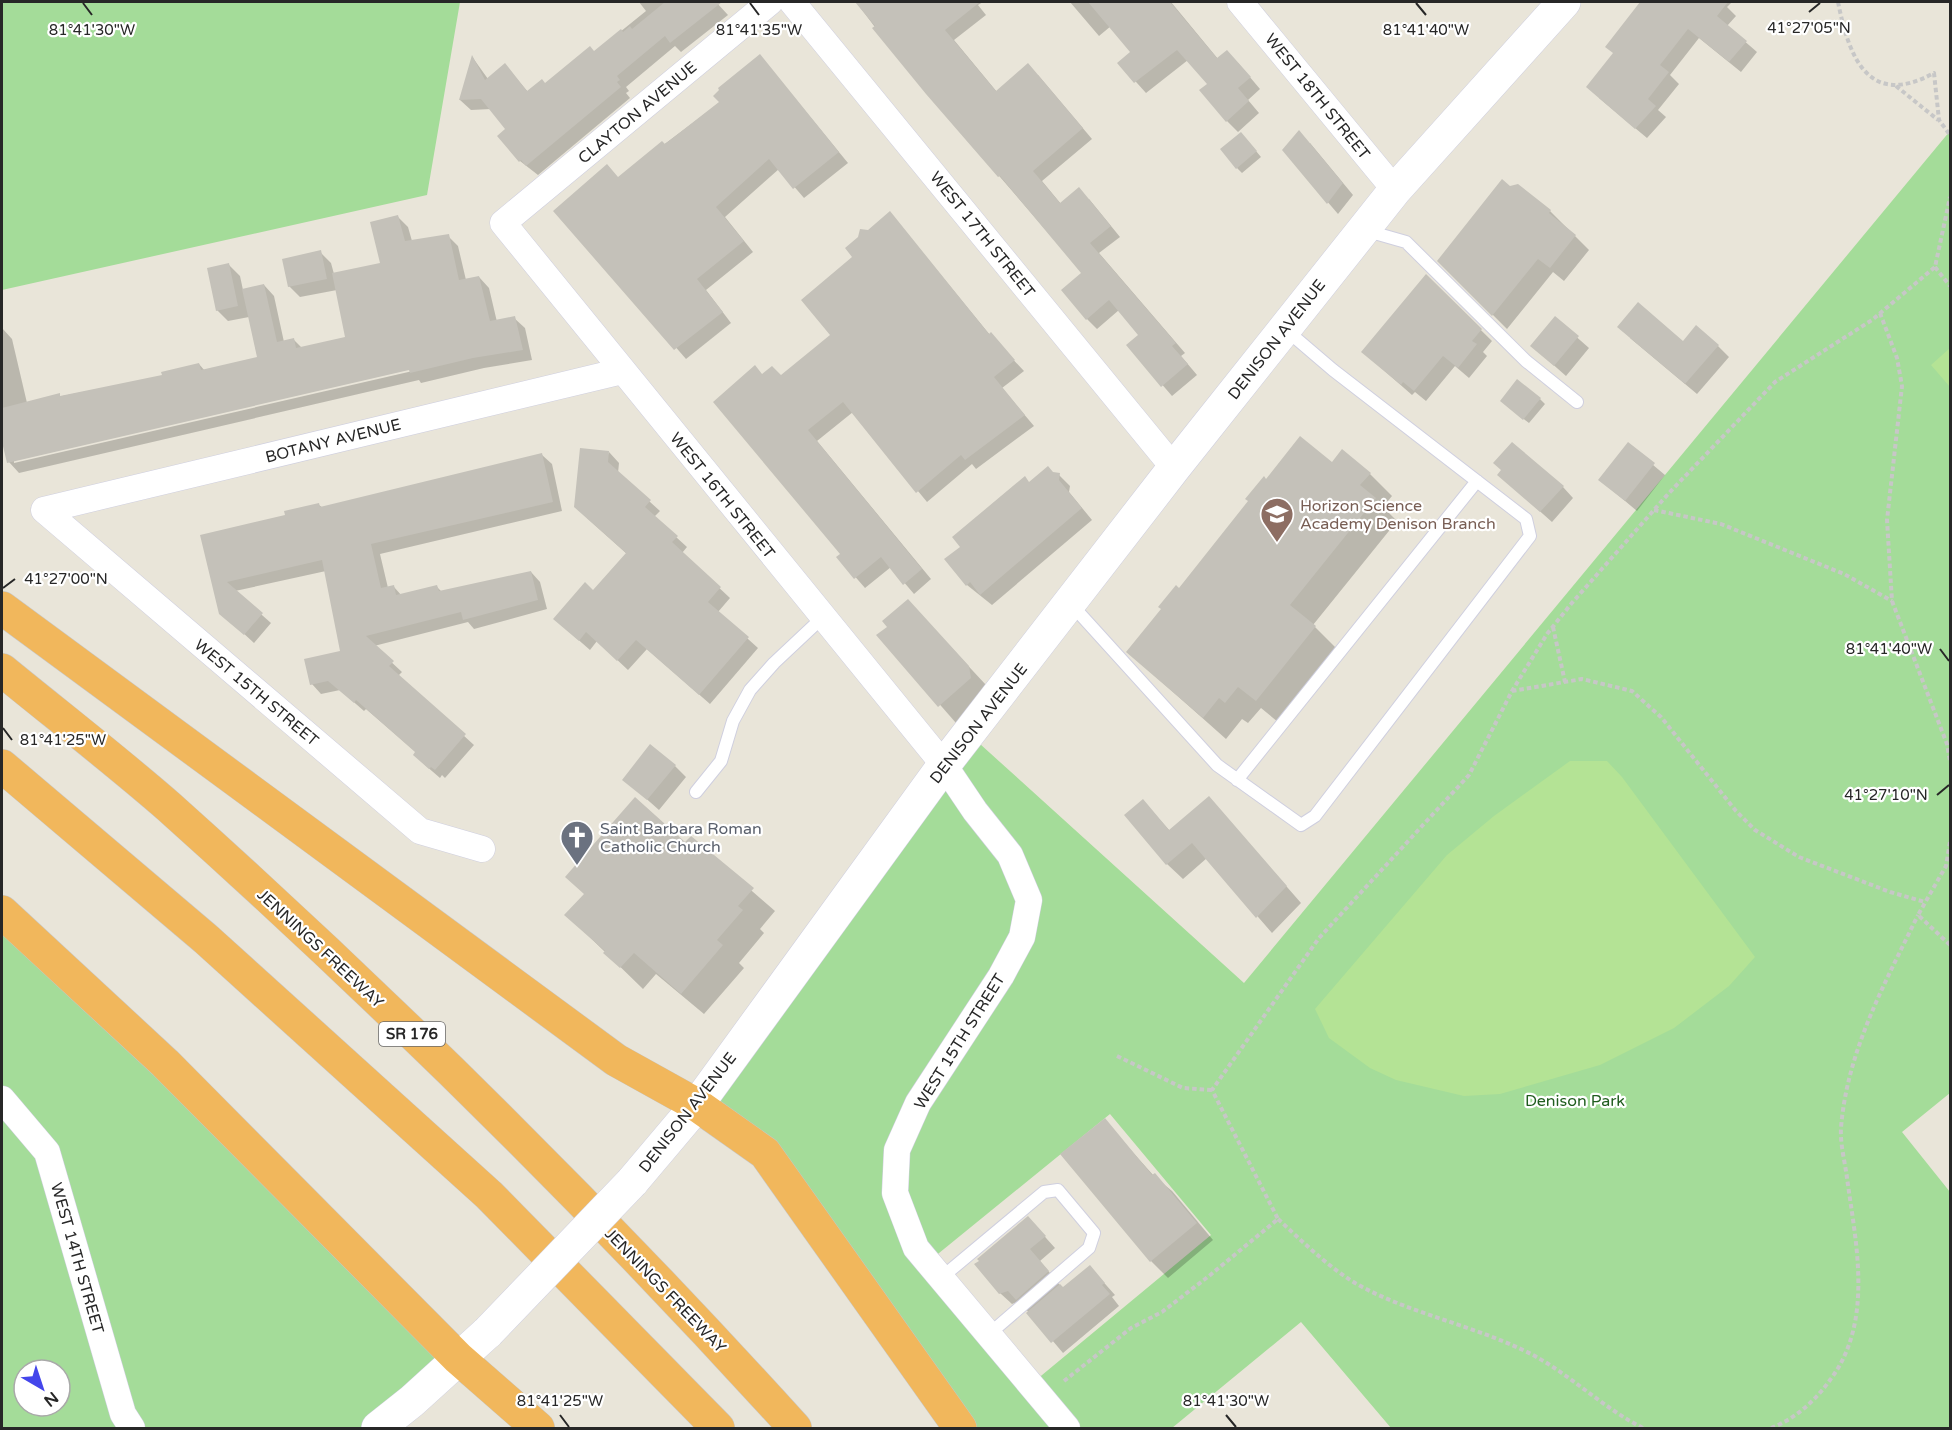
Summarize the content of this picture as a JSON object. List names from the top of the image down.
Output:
{
  "streets": {
    "highway": ["JENNINGS FREEWAY", "SR 176"],
    "main road": ["DENISON AVENUE"],
    "street": [
      "WEST 18TH STREET",
      "CLAYTON AVENUE",
      "WEST 17TH STREET",
      "BOTANY AVENUE",
      "WEST 16TH STREET",
      "WEST 15TH STREET",
      "WEST 14TH STREET"
    ]
  },
  "crossings": [
    ["WEST 18TH STREET", "DENISON AVENUE"],
    ["CLAYTON AVENUE", "WEST 16TH STREET"],
    ["WEST 17TH STREET", "DENISON AVENUE"],
    ["DENISON AVENUE", "WEST 16TH STREET"],
    ["DENISON AVENUE", "WEST 15TH STREET"],
    ["BOTANY AVENUE", "WEST 16TH STREET"],
    ["BOTANY AVENUE", "WEST 15TH STREET"],
    ["WEST 16TH STREET", "WEST 15TH STREET"]
  ],
  "parks": ["Denison Park"],
  "places": {
    "school or university": ["Horizon Science Academy Denison Branch"],
    "church": ["Saint Barbara Roman Catholic Church"]
  },
  "north": "bottom right",
  "coordinates": [
    "41°27'05\"N",
    "81°41'30\"W",
    "81°41'35\"W",
    "81°41'40\"W",
    "41°27'00\"N",
    "81°41'25\"W",
    "41°27'10\"N"
  ]
}
